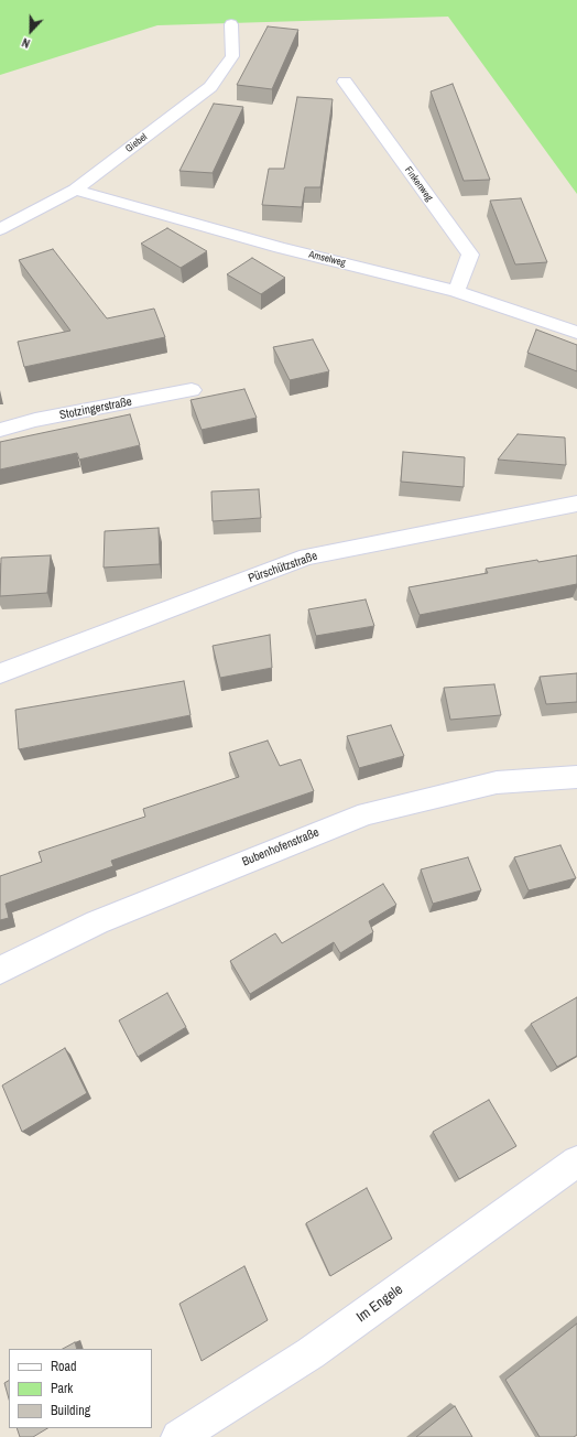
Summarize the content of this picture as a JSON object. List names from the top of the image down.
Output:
{
  "streets": {
    "street": [
      "Giebel",
      "Finkenweg",
      "Amselweg",
      "Stotzingerstraße",
      "Pürschützstraße",
      "Bubenhofenstraße",
      "Im Engele"
    ]
  },
  "crossings": [
    ["Giebel", "Amselweg"],
    ["Finkenweg", "Amselweg"]
  ],
  "legend": ["Road", "Park", "Building"],
  "north": "bottom"
}
